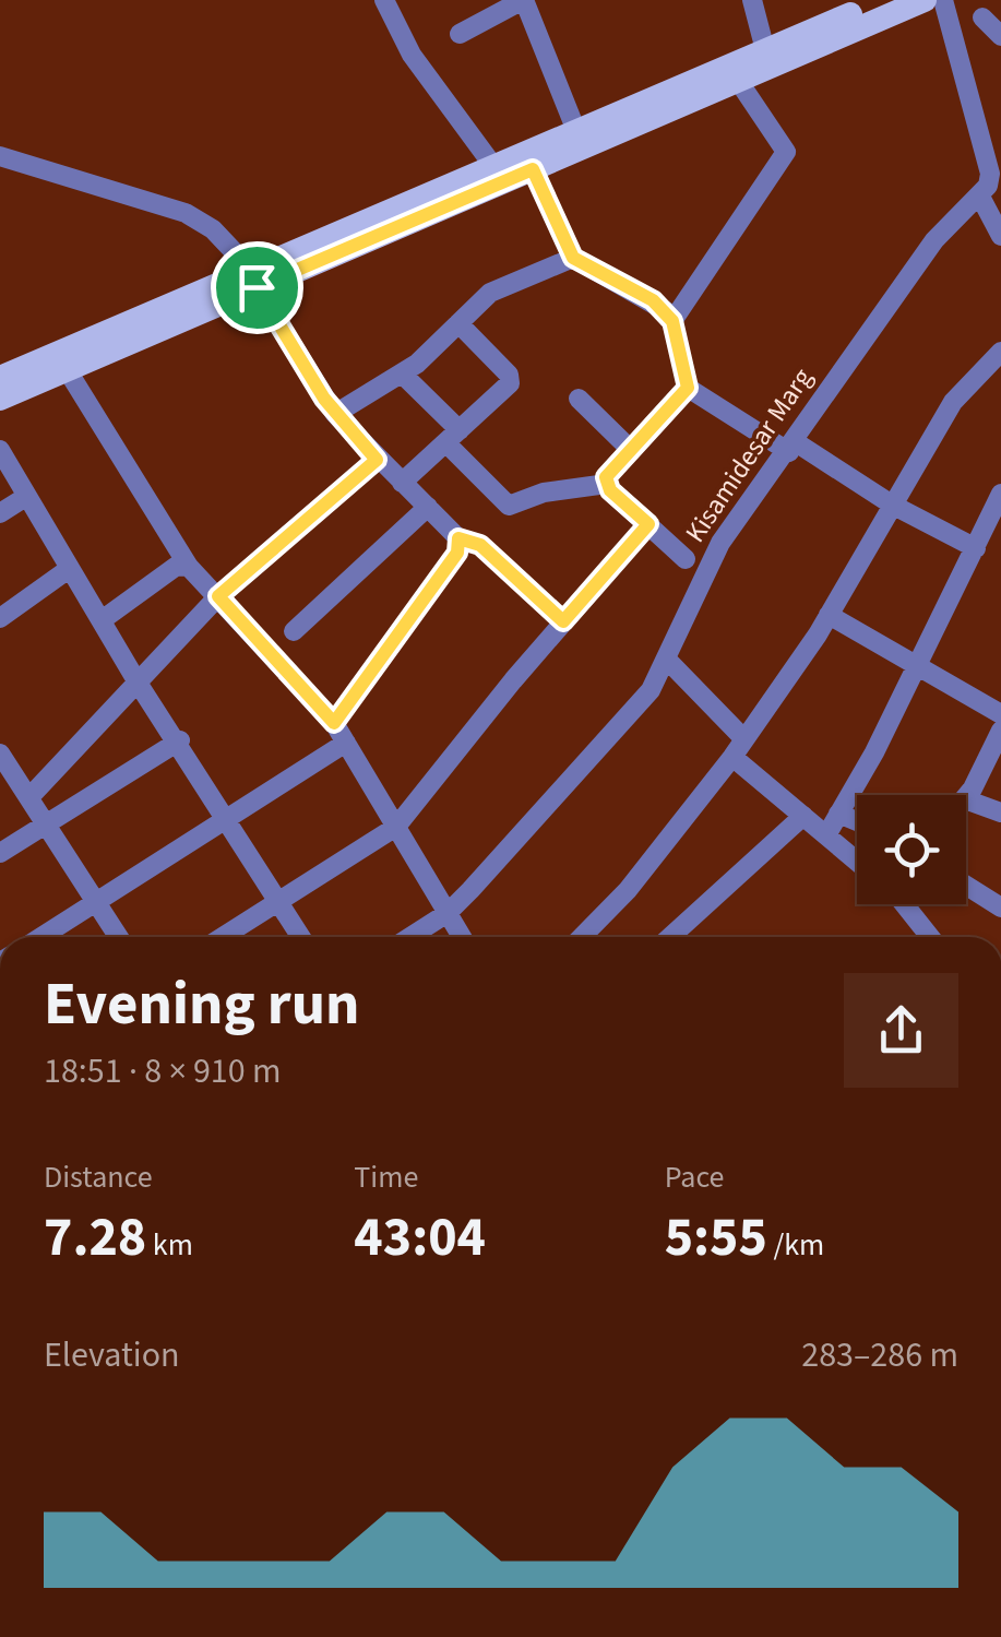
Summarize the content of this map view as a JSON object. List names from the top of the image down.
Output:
{
  "streets": {
    "street": ["Kisamidesar Marg"]
  },
  "page": {
    "heading": ["Evening run", "18:51 · 8 × 910 m"],
    "stats": [
      ["Distance", "7.28 km"],
      ["Time", "43:04"],
      ["Pace", "5:55 /km"]
    ],
    "chart": ["Elevation", "283–286 m"]
  }
}
